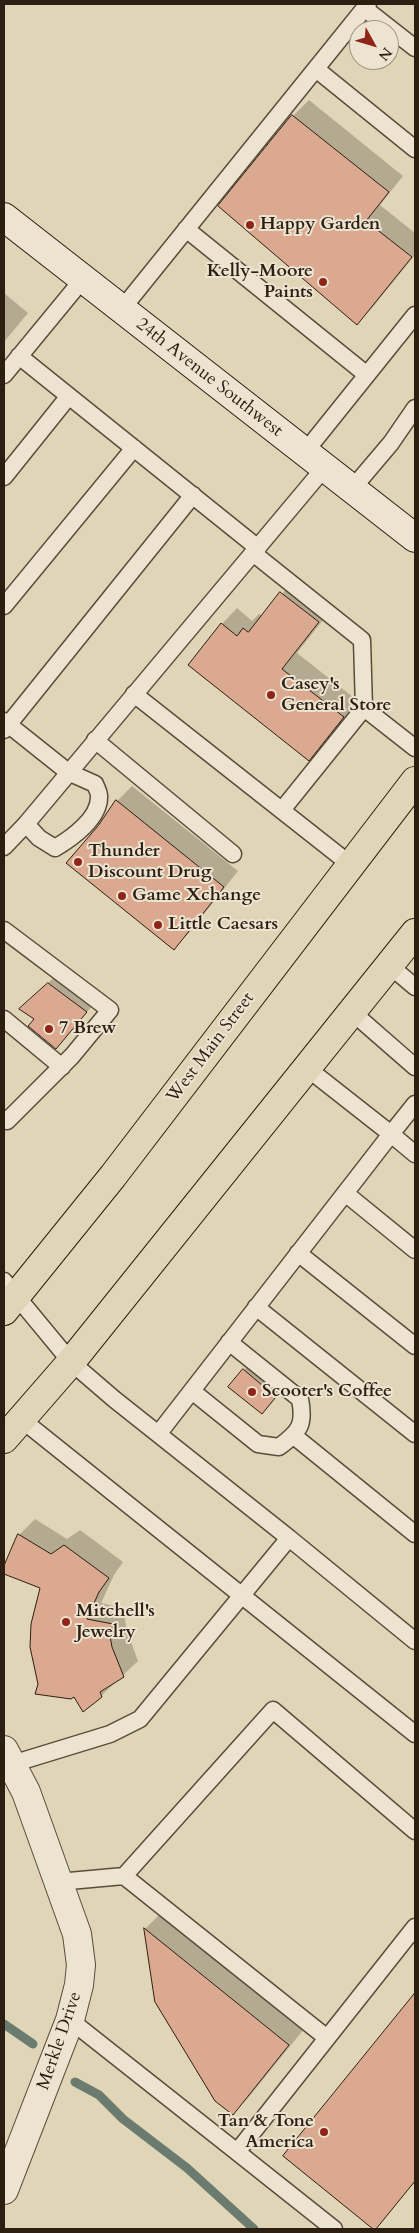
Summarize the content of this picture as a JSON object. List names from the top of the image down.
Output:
{
  "streets": {
    "main road": ["24th Avenue Southwest", "West Main Street", "Merkle Drive"]
  },
  "places": [
    "Happy Garden",
    "Kelly-Moore Paints",
    "Casey's General Store",
    "Thunder Discount Drug",
    "Game Xchange",
    "Little Caesars",
    "7 Brew",
    "Scooter's Coffee",
    "Mitchell's Jewelry",
    "Tan & Tone America"
  ],
  "north": "bottom right"
}
